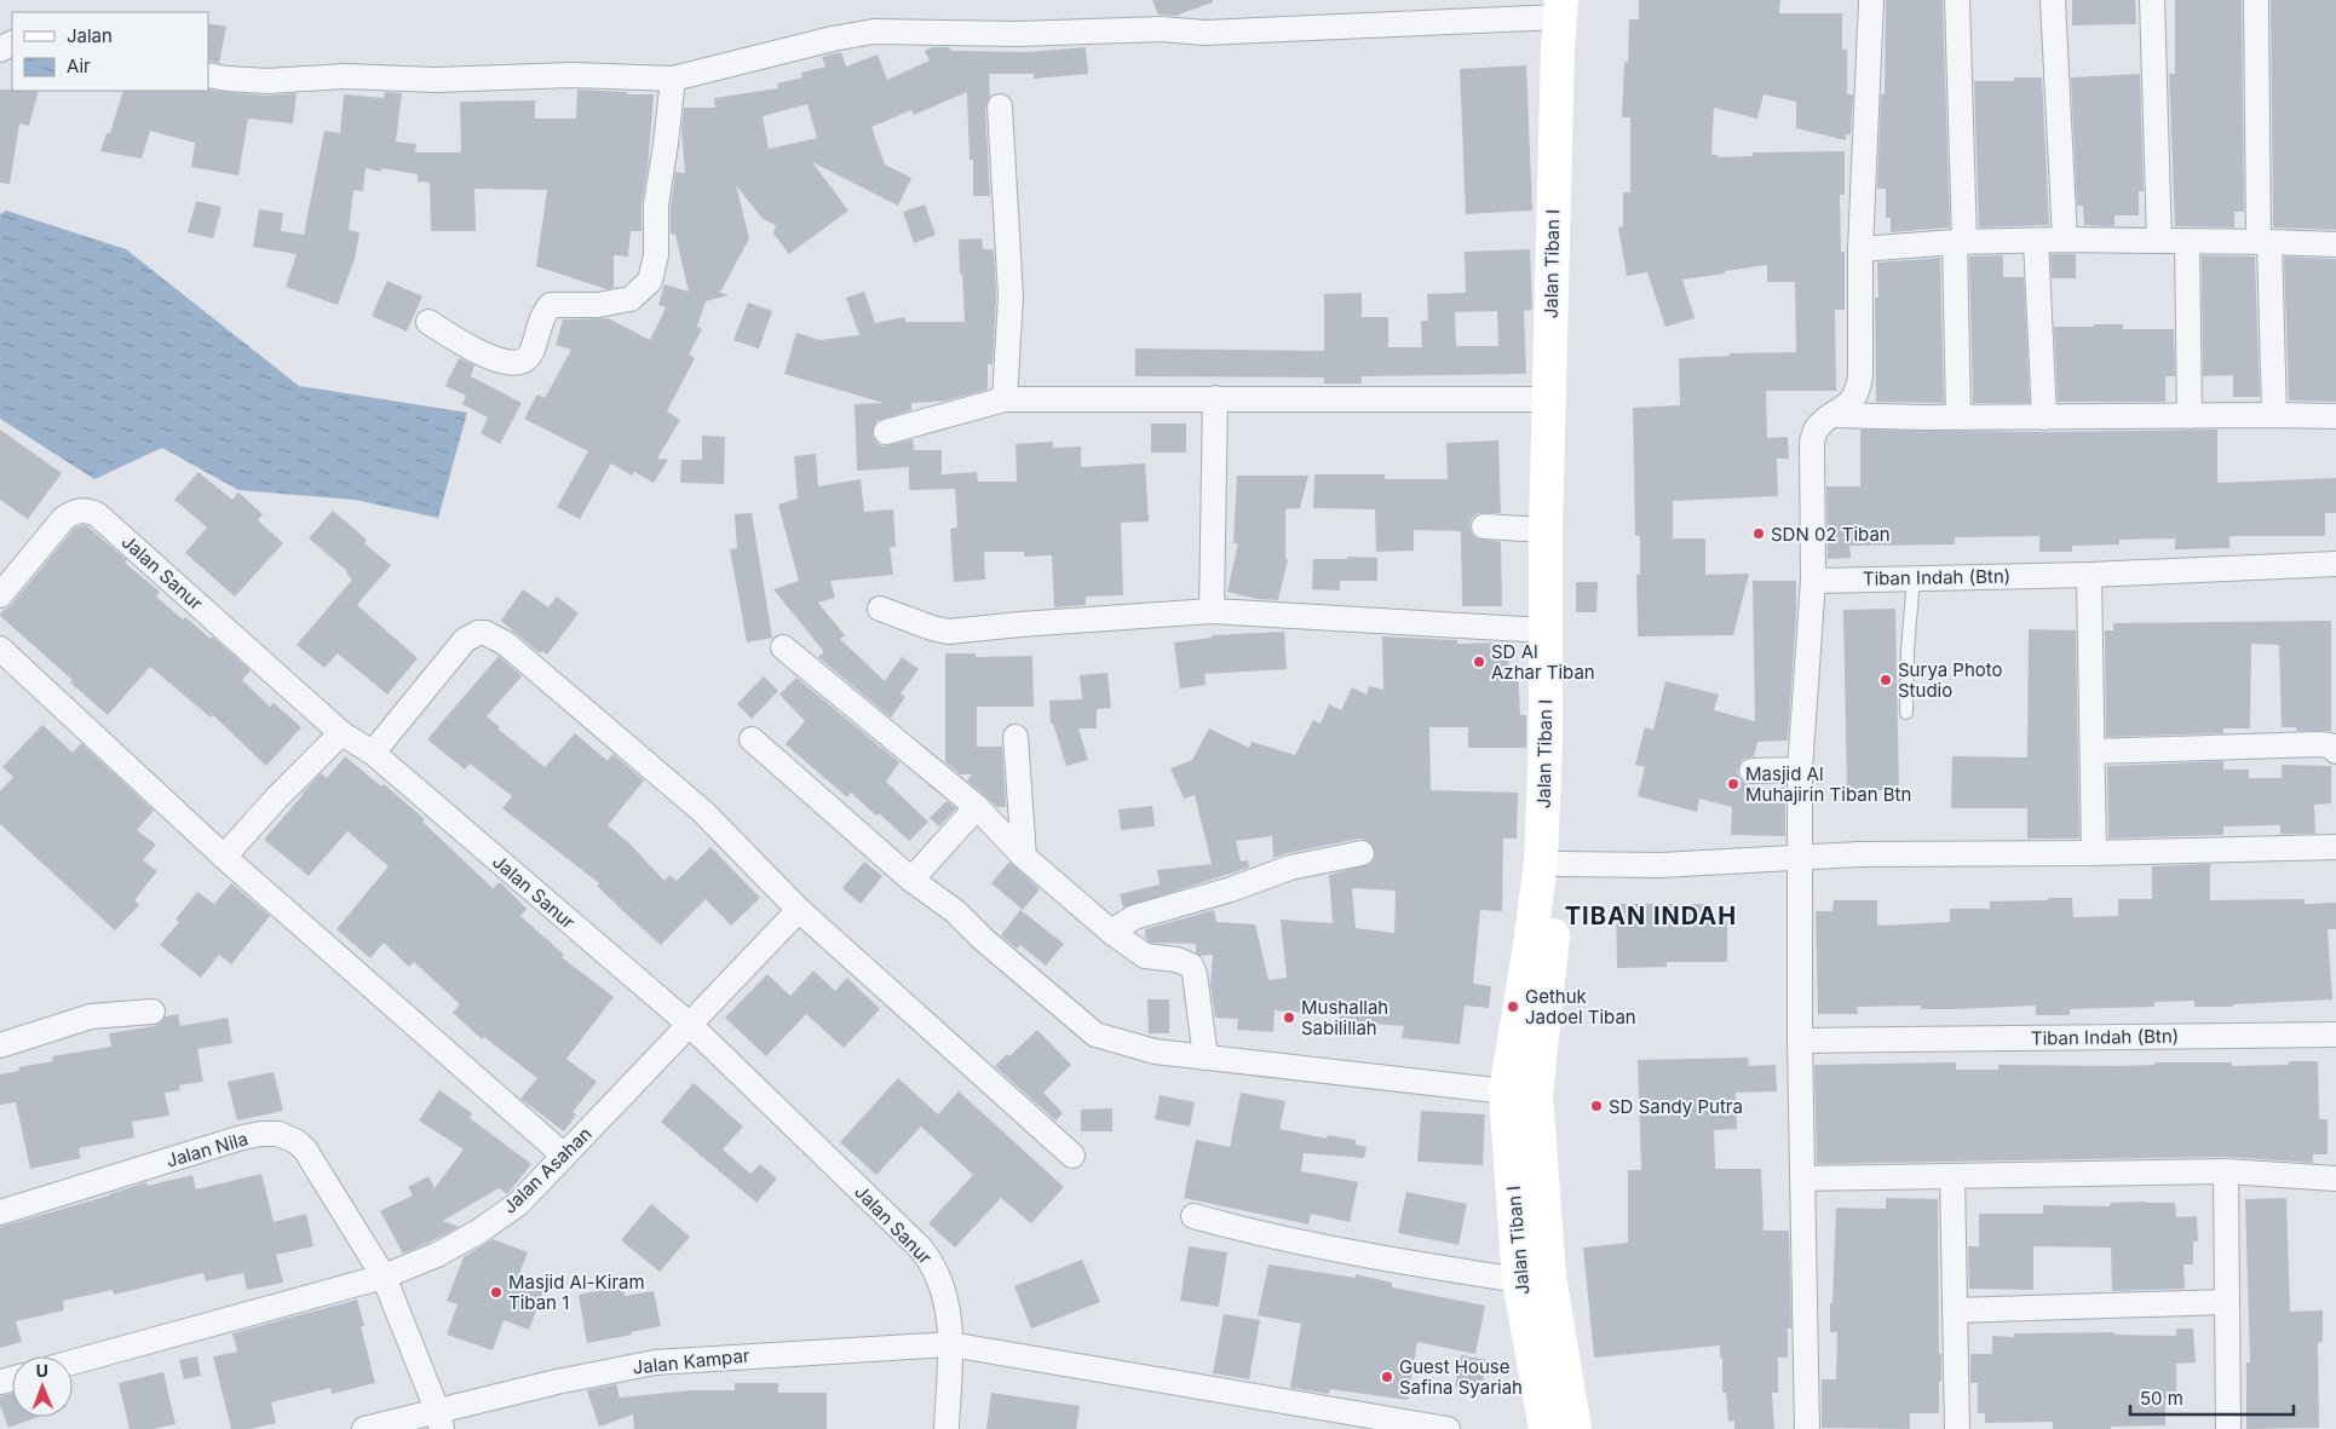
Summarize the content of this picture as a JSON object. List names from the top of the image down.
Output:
{
  "streets": {
    "street": [
      "Jalan Tiban I",
      "Jalan Sanur",
      "Tiban Indah (Btn)",
      "Jalan Nila",
      "Jalan Asahan",
      "Jalan Kampar"
    ]
  },
  "crossings": [
    ["Jalan Sanur", "Jalan Asahan"],
    ["Jalan Sanur", "Jalan Kampar"],
    ["Jalan Nila", "Jalan Asahan"],
    ["Jalan Nila", "Jalan Kampar"]
  ],
  "districts": ["TIBAN INDAH"],
  "places": [
    "SDN 02 Tiban",
    "SD Al Azhar Tiban",
    "Surya Photo Studio",
    "Masjid Al Muhajirin Tiban Btn",
    "Gethuk Jadoel Tiban",
    "Mushallah Sabilillah",
    "SD Sandy Putra",
    "Masjid Al-Kiram Tiban 1",
    "Guest House Safina Syariah"
  ],
  "legend": ["Jalan", "Air"],
  "scale_bar": "50 m",
  "north": "top"
}
